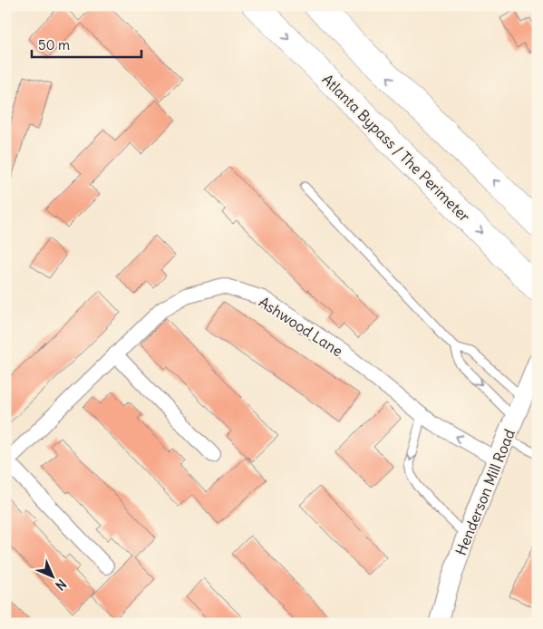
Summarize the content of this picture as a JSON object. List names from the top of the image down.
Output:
{
  "streets": {
    "highway": ["Atlanta Bypass / The Perimeter"],
    "street": ["Ashwood Lane", "Henderson Mill Road"]
  },
  "crossings": [
    ["Ashwood Lane", "Henderson Mill Road"]
  ],
  "scale_bar": "50 m",
  "north": "bottom right"
}
